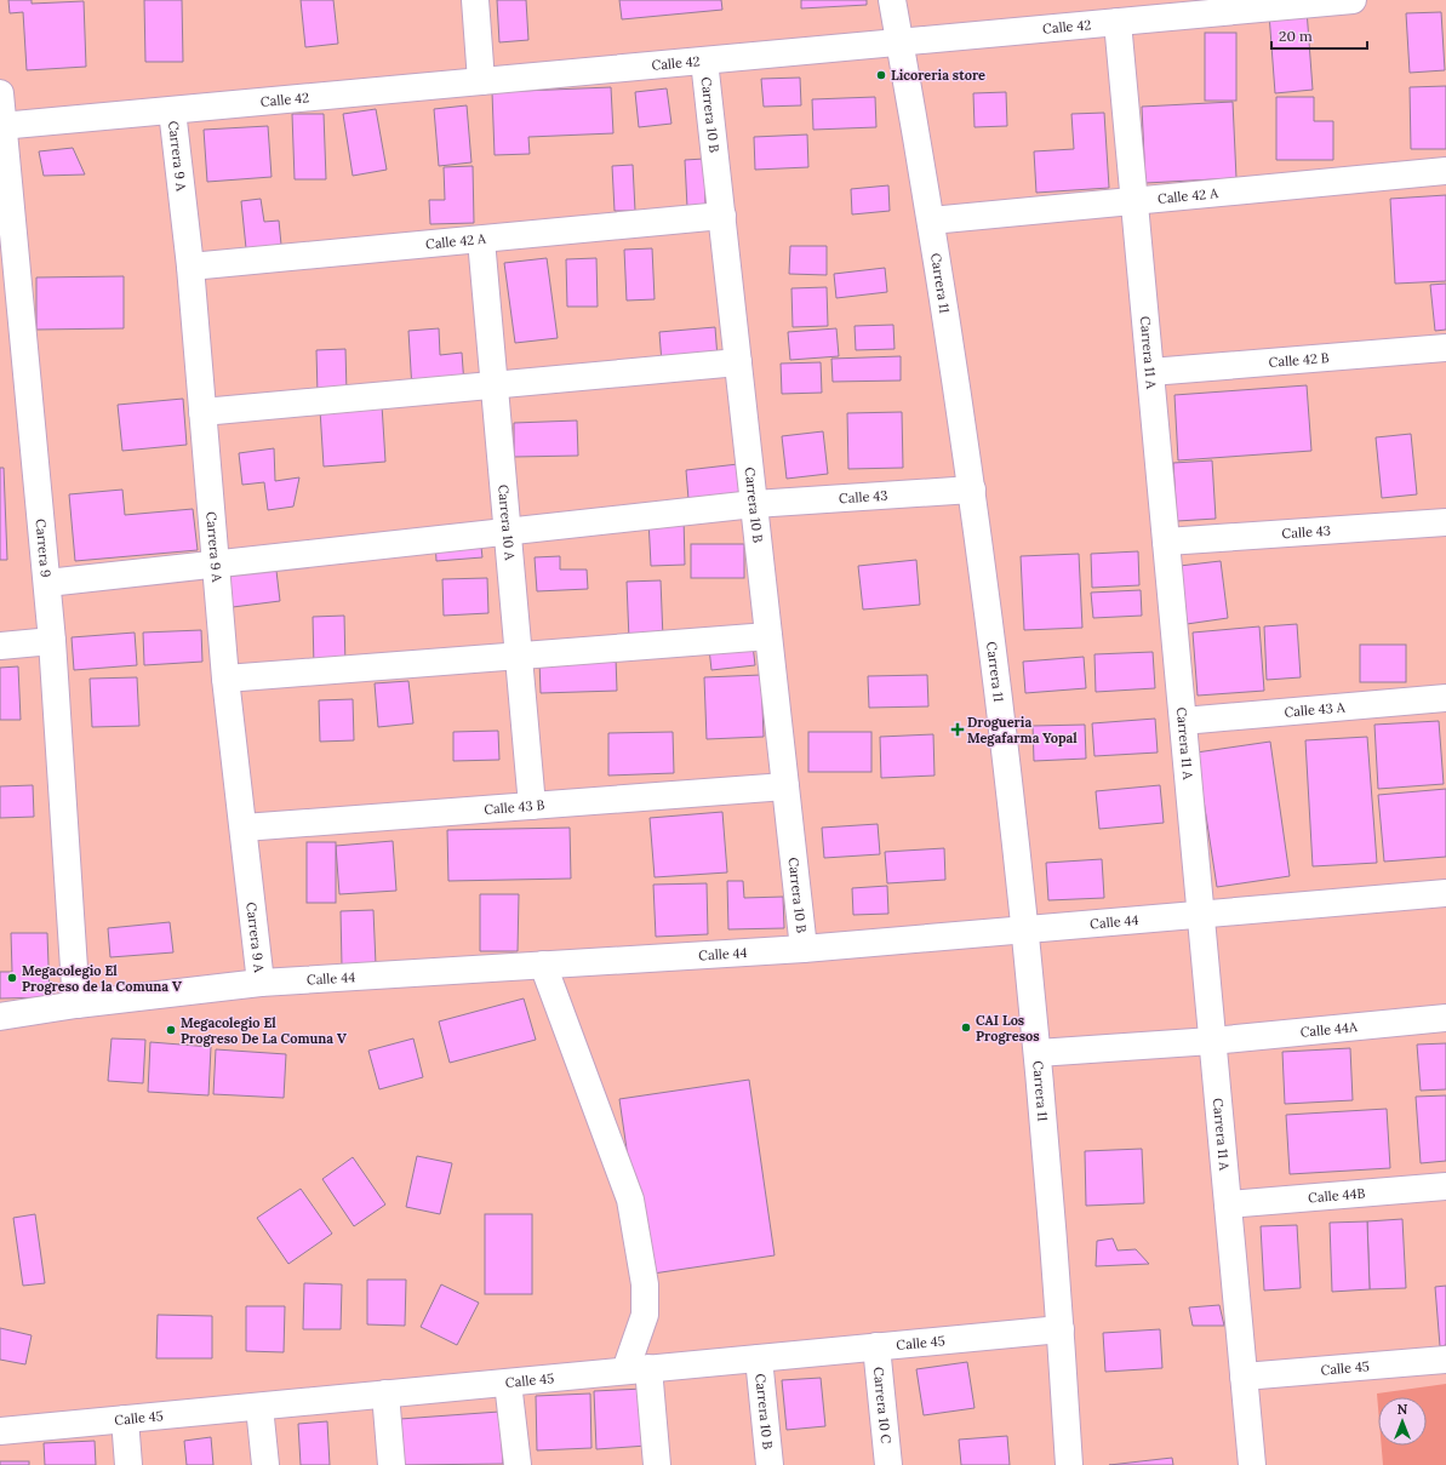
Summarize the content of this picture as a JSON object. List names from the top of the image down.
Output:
{
  "streets": {
    "street": [
      "Calle 42",
      "Carrera 10 B",
      "Carrera 9 A",
      "Calle 42 A",
      "Carrera 11",
      "Carrera 11 A",
      "Calle 42 B",
      "Calle 43",
      "Carrera 10 A",
      "Carrera 9",
      "Calle 43 A",
      "Calle 43 B",
      "Calle 44",
      "Calle 44A",
      "Calle 44B",
      "Calle 45",
      "Carrera 10 C"
    ]
  },
  "crossings": [
    ["Calle 42", "Carrera 10 B"],
    ["Calle 42", "Carrera 9 A"],
    ["Calle 42", "Carrera 11"],
    ["Calle 42", "Carrera 11 A"],
    ["Calle 42", "Carrera 9"],
    ["Carrera 10 B", "Calle 42 A"],
    ["Carrera 10 B", "Calle 43"],
    ["Carrera 10 B", "Calle 43 B"],
    ["Carrera 10 B", "Calle 44"],
    ["Carrera 10 B", "Calle 45"],
    ["Carrera 9 A", "Calle 42 A"],
    ["Carrera 9 A", "Calle 43"],
    ["Carrera 9 A", "Calle 43 B"],
    ["Carrera 9 A", "Calle 44"],
    ["Calle 42 A", "Carrera 11"],
    ["Calle 42 A", "Carrera 11 A"],
    ["Calle 42 A", "Carrera 10 A"],
    ["Carrera 11", "Calle 43"],
    ["Carrera 11", "Calle 44"],
    ["Carrera 11", "Calle 44A"],
    ["Carrera 11", "Calle 45"],
    ["Carrera 11 A", "Calle 42 B"],
    ["Carrera 11 A", "Calle 43"],
    ["Carrera 11 A", "Calle 43 A"],
    ["Carrera 11 A", "Calle 44"],
    ["Carrera 11 A", "Calle 44A"],
    ["Carrera 11 A", "Calle 44B"],
    ["Carrera 11 A", "Calle 45"],
    ["Calle 43", "Carrera 10 A"],
    ["Calle 43", "Carrera 9"],
    ["Carrera 10 A", "Calle 43 B"],
    ["Carrera 9", "Calle 44"],
    ["Calle 45", "Carrera 10 C"]
  ],
  "places": {
    "other": [
      "Licoreria store",
      "Megacolegio El Progreso de la Comuna V",
      "CAI Los Progresos",
      "Megacolegio El Progreso De La Comuna V"
    ],
    "health": ["Drogueria Megafarma Yopal"]
  },
  "scale_bar": "20 m",
  "north": "top"
}
